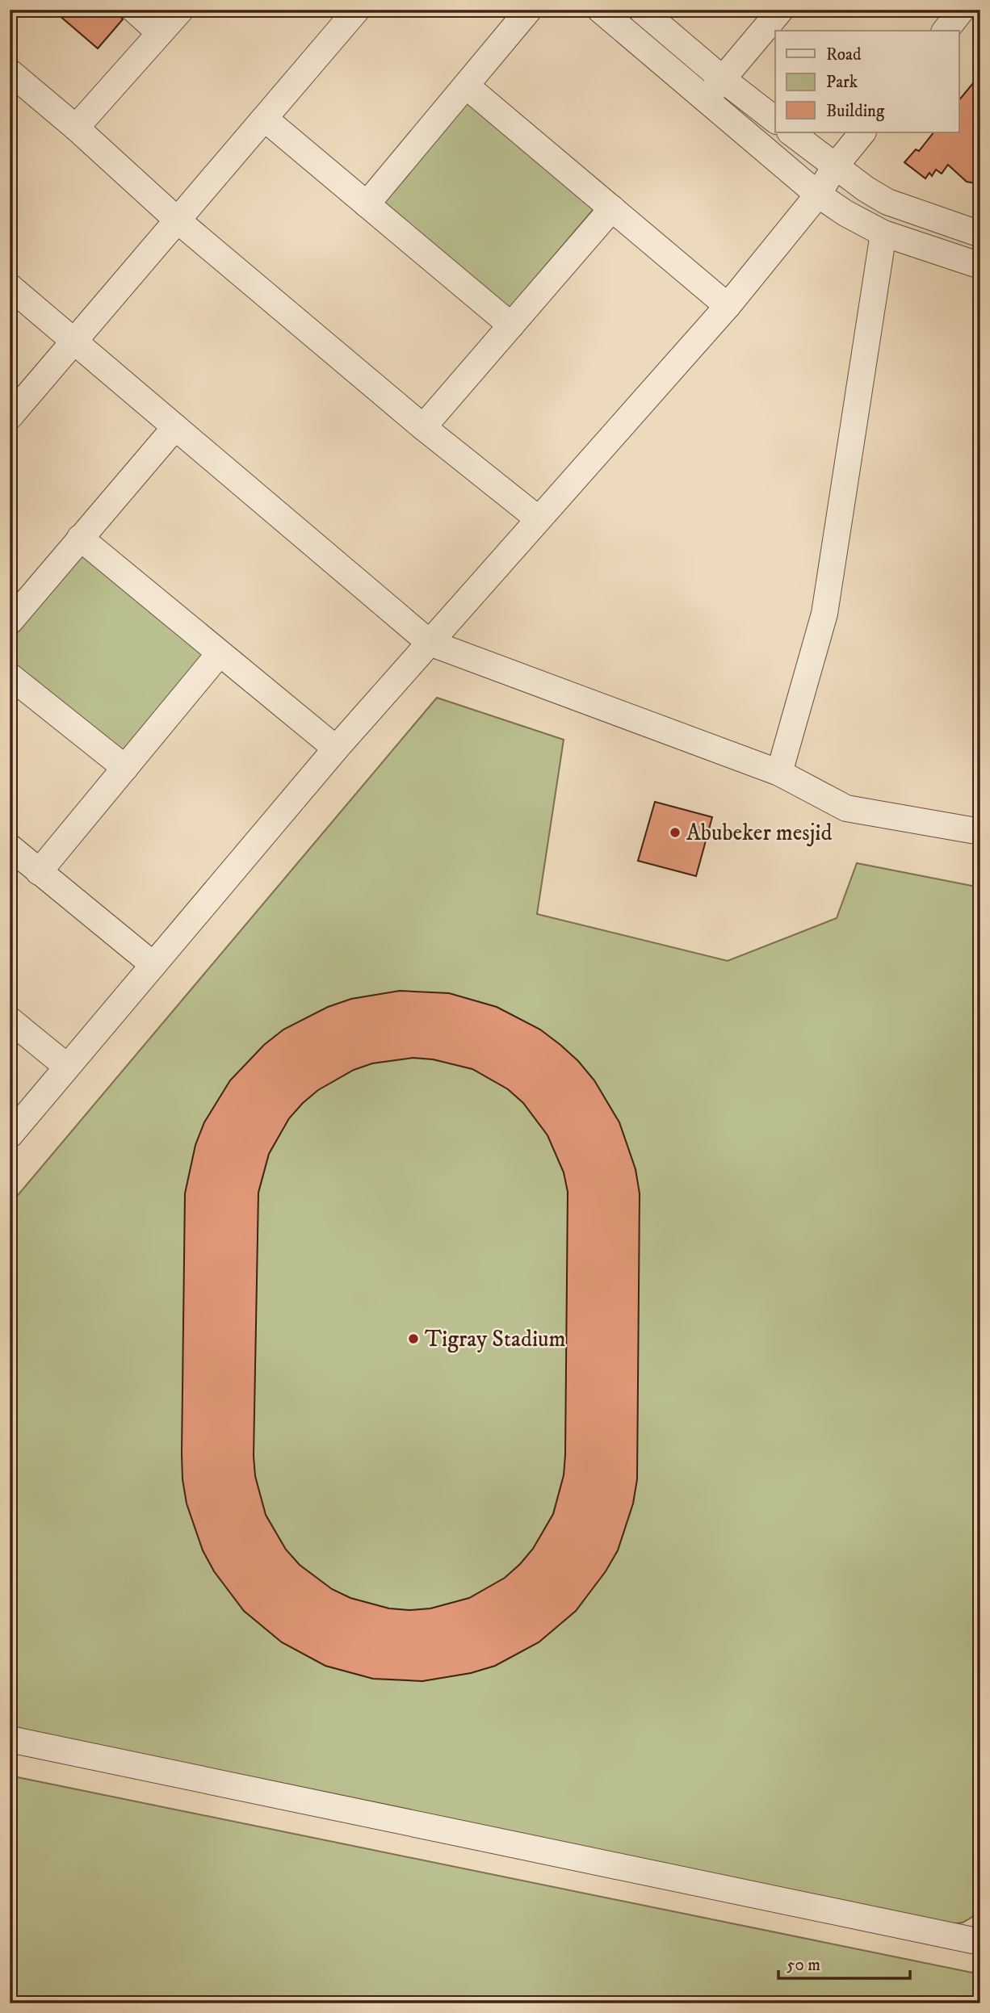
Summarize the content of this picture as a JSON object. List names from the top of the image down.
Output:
{
  "places": ["Abubeker mesjid", "Tigray Stadium"],
  "legend": ["Road", "Park", "Building"],
  "scale_bar": "50 m"
}
